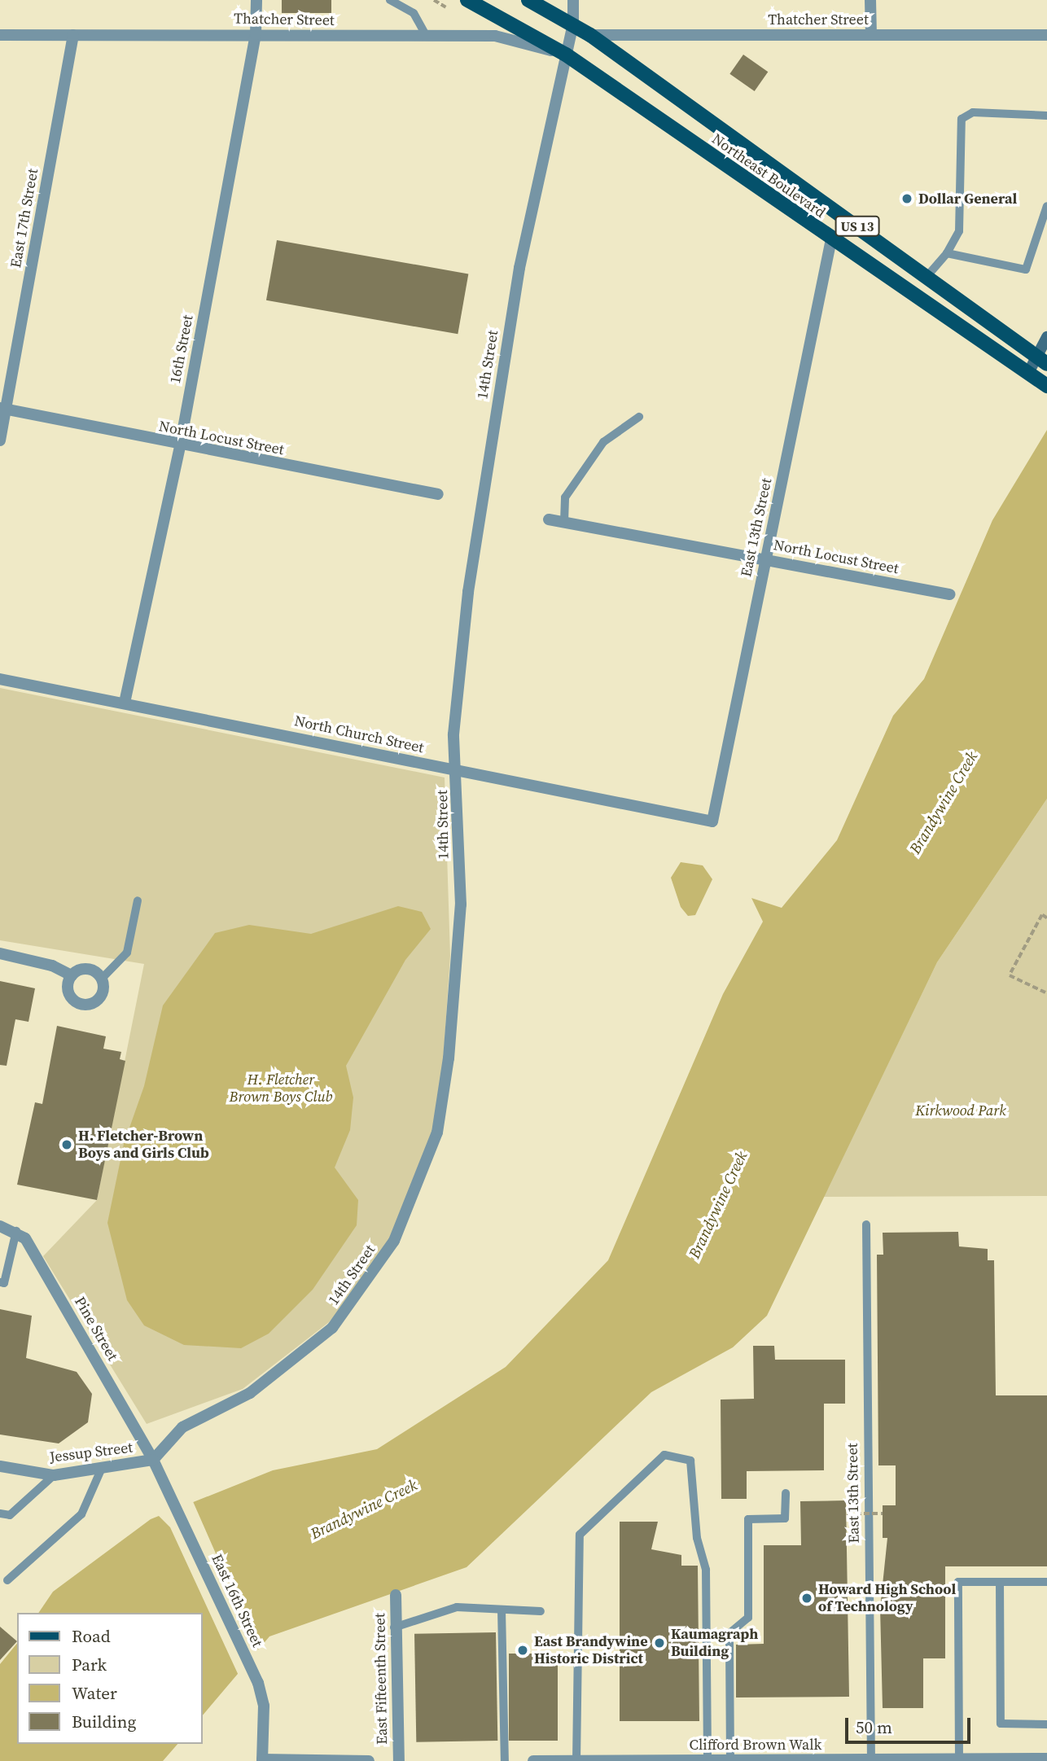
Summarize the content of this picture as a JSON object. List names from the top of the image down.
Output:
{
  "streets": {
    "main road": ["Northeast Boulevard", "US 13"],
    "street": [
      "Thatcher Street",
      "East 17th Street",
      "16th Street",
      "14th Street",
      "North Locust Street",
      "East 13th Street",
      "North Church Street",
      "Pine Street",
      "Jessup Street",
      "East 16th Street",
      "East Fifteenth Street",
      "Clifford Brown Walk"
    ]
  },
  "crossings": [
    ["Thatcher Street", "Northeast Boulevard"],
    ["Thatcher Street", "East 17th Street"],
    ["Thatcher Street", "16th Street"],
    ["Thatcher Street", "14th Street"],
    ["Northeast Boulevard", "14th Street"],
    ["Northeast Boulevard", "East 13th Street"],
    ["East 17th Street", "North Locust Street"],
    ["16th Street", "North Locust Street"],
    ["16th Street", "North Church Street"],
    ["14th Street", "North Church Street"],
    ["14th Street", "Pine Street"],
    ["14th Street", "Jessup Street"],
    ["14th Street", "East 16th Street"],
    ["North Locust Street", "East 13th Street"],
    ["East 13th Street", "North Church Street"],
    ["East 13th Street", "Clifford Brown Walk"],
    ["Pine Street", "Jessup Street"],
    ["Pine Street", "East 16th Street"],
    ["Jessup Street", "East 16th Street"]
  ],
  "water": ["Brandywine Creek"],
  "parks": ["H. Fletcher Brown Boys Club", "Kirkwood Park"],
  "places": [
    "Dollar General",
    "H. Fletcher-Brown Boys and Girls Club",
    "Howard High School of Technology",
    "Kaumagraph Building",
    "East Brandywine Historic District"
  ],
  "legend": [
    "Road",
    "Park",
    "Water",
    "Building"
  ],
  "scale_bar": "50 m"
}
